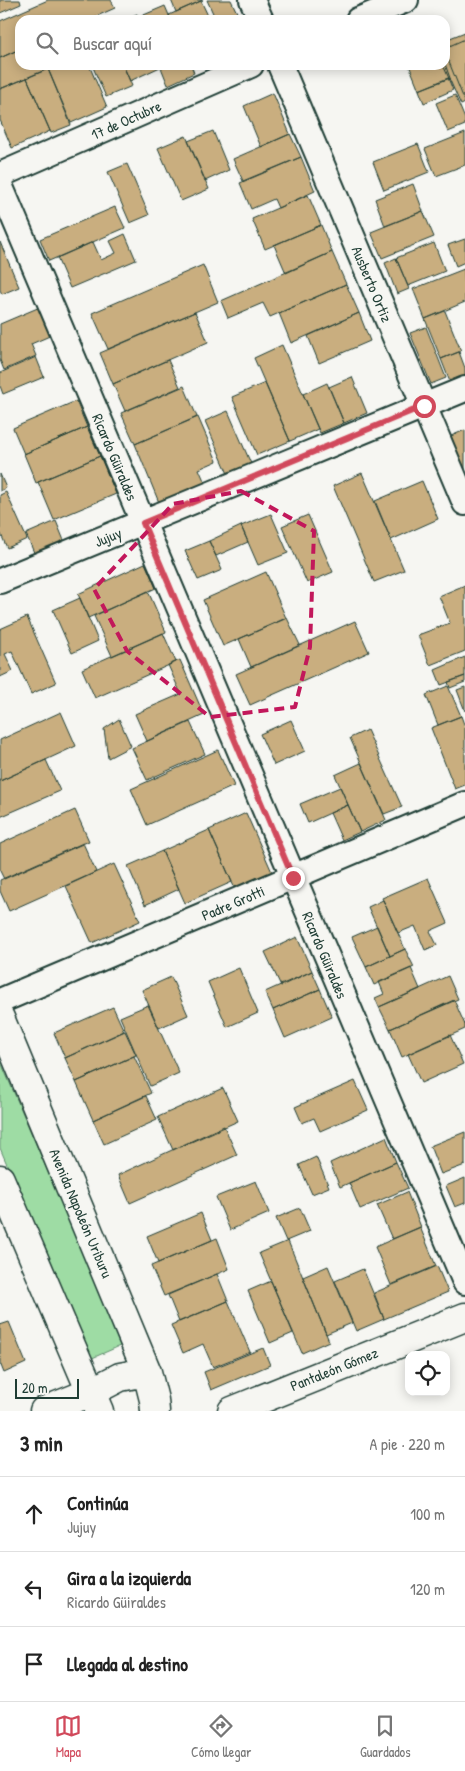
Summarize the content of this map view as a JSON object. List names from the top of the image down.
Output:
{
  "streets": {
    "main road": ["Avenida Napoleón Uriburu", "Pantaleón Gómez"],
    "street": [
      "17 de Octubre",
      "Ausberto Ortiz",
      "Ricardo Güiraldes",
      "Jujuy",
      "Padre Grotti"
    ]
  },
  "crossings": [
    ["Ausberto Ortiz", "Jujuy"],
    ["Ricardo Güiraldes", "Jujuy"],
    ["Ricardo Güiraldes", "Padre Grotti"]
  ],
  "scale_bar": "20 m",
  "page": {
    "search": "Buscar aquí",
    "scale": "20 m",
    "heading": ["3 min", "A pie · 220 m"],
    "list": [
      ["Continúa", "Jujuy", "100 m"],
      ["Gira a la izquierda", "Ricardo Güiraldes", "120 m"],
      "Llegada al destino"
    ],
    "nav": ["Mapa", "Cómo llegar", "Guardados"]
  }
}
